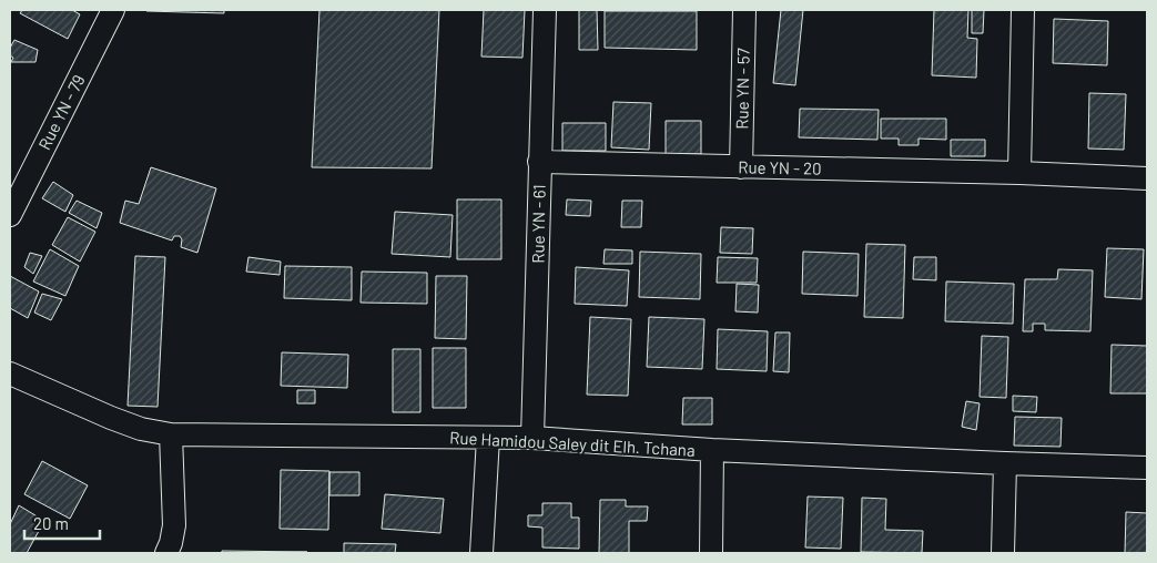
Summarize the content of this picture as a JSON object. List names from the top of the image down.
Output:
{
  "streets": {
    "street": [
      "Rue YN - 57",
      "Rue YN - 79",
      "Rue YN - 20",
      "Rue YN - 61",
      "Rue Hamidou Saley dit Elh. Tchana"
    ]
  },
  "crossings": [
    ["Rue YN - 57", "Rue YN - 20"],
    ["Rue YN - 20", "Rue YN - 61"],
    ["Rue YN - 61", "Rue Hamidou Saley dit Elh. Tchana"]
  ],
  "scale_bar": "20 m"
}
